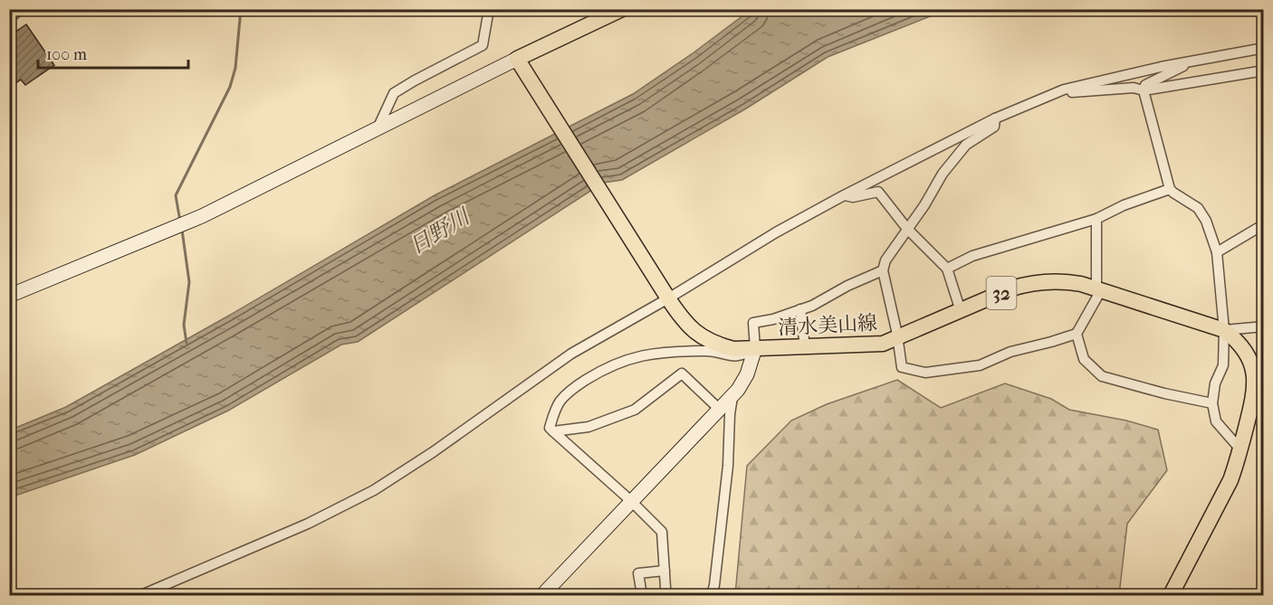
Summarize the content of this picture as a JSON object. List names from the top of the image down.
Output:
{
  "streets": {
    "main road": ["32", "清水美山線"]
  },
  "water": ["日野川"],
  "scale_bar": "100 m"
}
